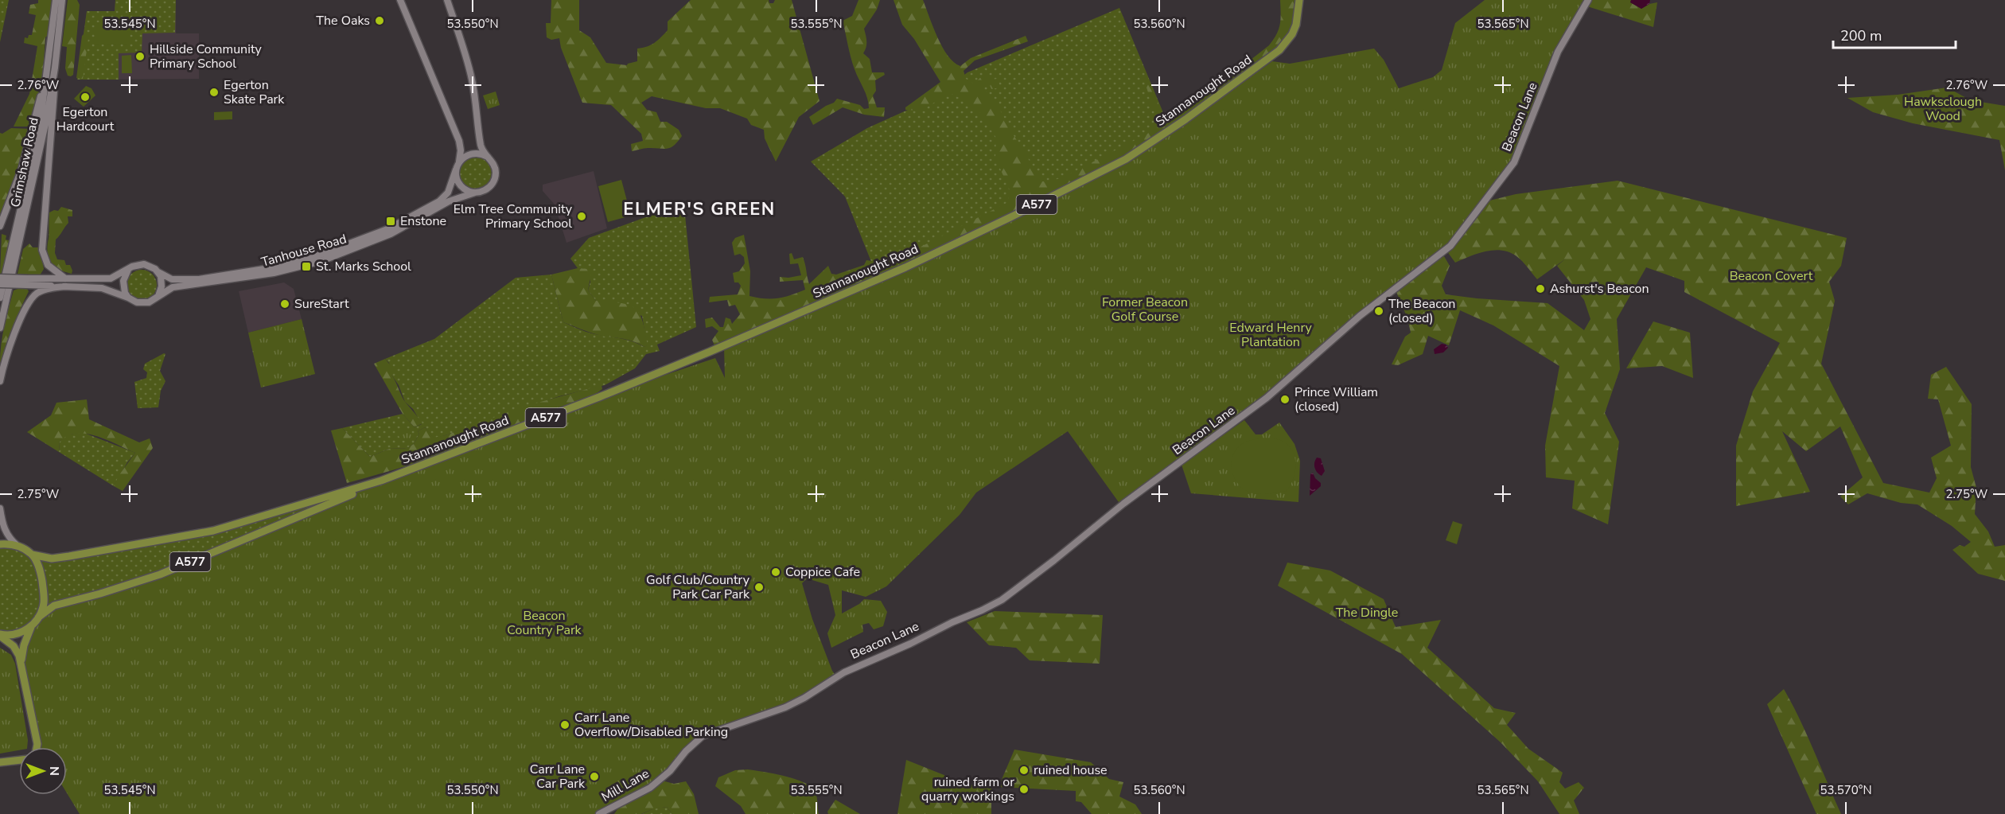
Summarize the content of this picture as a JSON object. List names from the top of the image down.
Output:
{
  "streets": {
    "main road": ["Stannanought Road", "A577"],
    "street": [
      "Beacon Lane",
      "Grimshaw Road",
      "Tanhouse Road",
      "Mill Lane"
    ]
  },
  "crossings": [
    ["Stannanought Road", "A577"],
    ["Beacon Lane", "Mill Lane"]
  ],
  "districts": ["ELMER'S GREEN"],
  "parks": [
    "Hawksclough Wood",
    "Beacon Covert",
    "Former Beacon Golf Course",
    "Edward Henry Plantation",
    "The Dingle",
    "Beacon Country Park"
  ],
  "places": {
    "other": [
      "The Oaks",
      "Hillside Community Primary School",
      "Egerton Skate Park",
      "Egerton Hardcourt",
      "Elm Tree Community Primary School",
      "Ashurst's Beacon",
      "SureStart",
      "The Beacon (closed)",
      "Prince William (closed)",
      "Coppice Cafe",
      "Golf Club/Country Park Car Park",
      "Carr Lane Overflow/Disabled Parking",
      "ruined house",
      "Carr Lane Car Park",
      "ruined farm or quarry workings"
    ],
    "transit": ["Enstone", "St. Marks School"]
  },
  "scale_bar": "200 m",
  "north": "right",
  "coordinates": [
    "53.545°N",
    "53.550°N",
    "53.555°N",
    "53.560°N",
    "53.565°N",
    "2.76°W",
    "2.75°W",
    "53.570°N"
  ]
}
